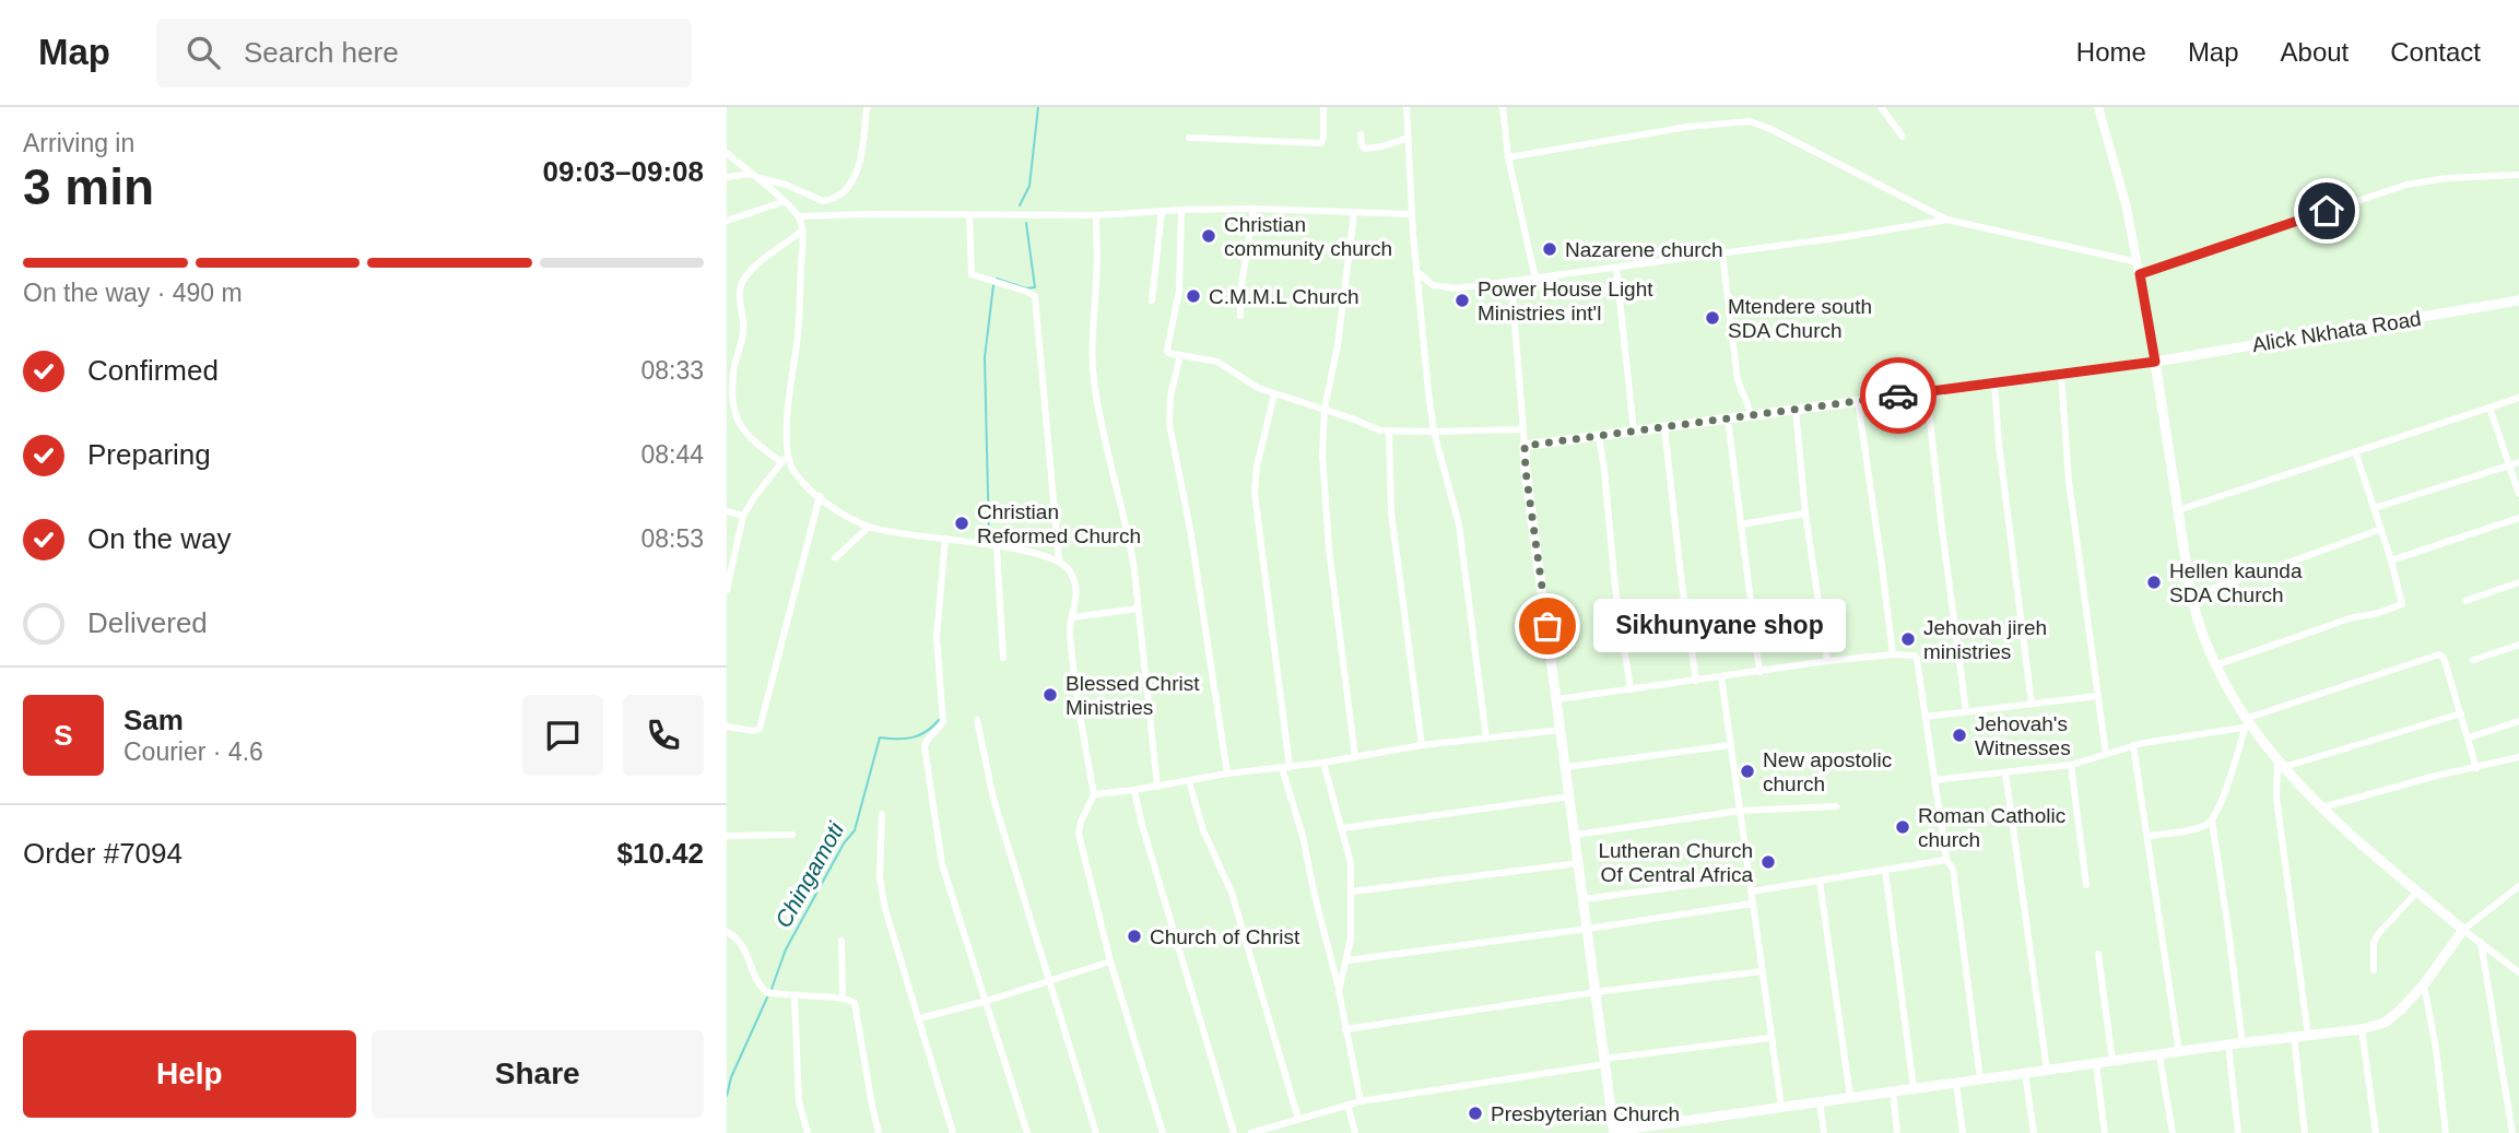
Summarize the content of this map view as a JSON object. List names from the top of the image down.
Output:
{
  "streets": {
    "main road": ["Alick Nkhata Road"]
  },
  "water": ["Chingamoti"],
  "places": [
    "Christian community church",
    "Nazarene church",
    "C.M.M.L Church",
    "Power House Light Ministries int'l",
    "Mtendere south SDA Church",
    "Christian Reformed Church",
    "Hellen kaunda SDA Church",
    "Sikhunyane shop",
    "Jehovah jireh ministries",
    "Blessed Christ Ministries",
    "Jehovah's Witnesses",
    "New apostolic church",
    "Roman Catholic church",
    "Lutheran Church Of Central Africa",
    "Church of Christ",
    "Presbyterian Church"
  ],
  "page": {
    "header": "Map",
    "search": "Search here",
    "nav": [
      "Home",
      "Map",
      "About",
      "Contact"
    ],
    "heading": ["3 min", "Arriving in", "09:03–09:08"],
    "panel": [
      "Sam",
      "Courier · 4.6",
      "Order #7094",
      "$10.42"
    ],
    "bar": "On the way · 490 m",
    "list": [
      ["Confirmed", "08:33"],
      ["Preparing", "08:44"],
      ["On the way", "08:53"],
      "Delivered"
    ],
    "bubble": "Sikhunyane shop",
    "round": "S",
    "buttons": ["Help", "Share"]
  }
}
